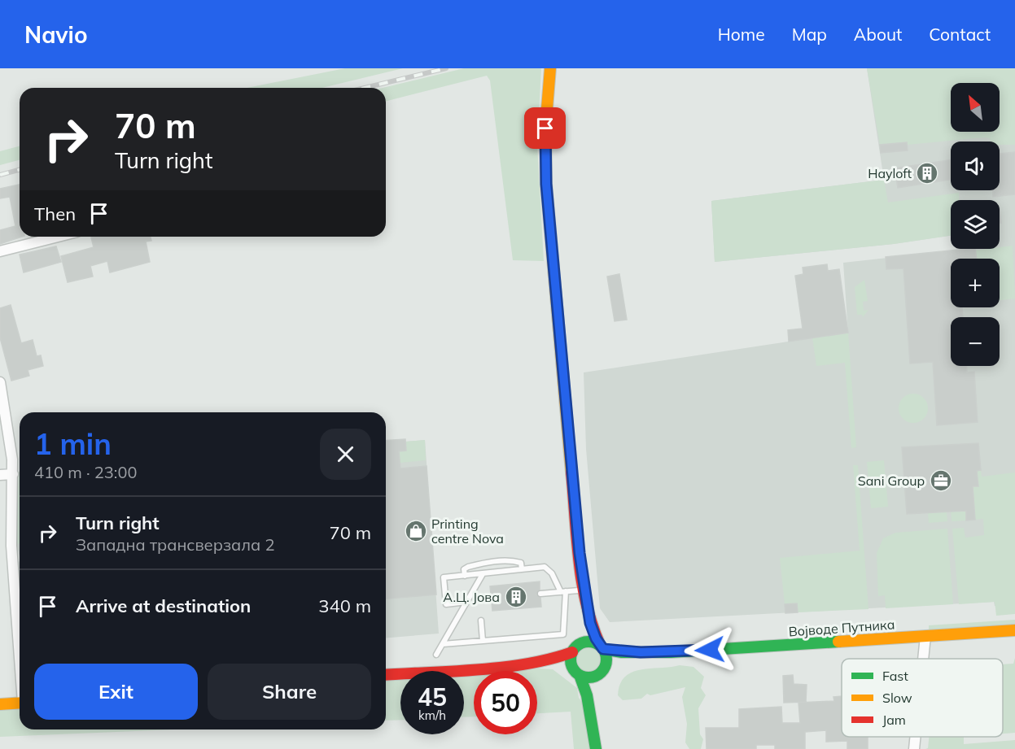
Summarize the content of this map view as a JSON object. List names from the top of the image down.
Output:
{
  "streets": {
    "main road": ["Војводе Путника"]
  },
  "places": {
    "building": ["Hayloft", "А.Ц. Јова"],
    "office": ["Sani Group"],
    "shop": ["Printing centre Nova"]
  },
  "legend": ["Fast", "Slow", "Jam"],
  "north": "top left",
  "page": {
    "header": "Navio",
    "nav": [
      "Home",
      "Map",
      "About",
      "Contact"
    ],
    "map_buttons": ["+", "−"],
    "turn": ["70 m", "Turn right"],
    "then": "Then",
    "heading": ["1 min", "410 m · 23:00"],
    "list": [
      {
        "name": "Turn right",
        "note": "Западна трансверзала 2",
        "value": "70 m"
      },
      {
        "name": "Arrive at destination",
        "value": "340 m"
      }
    ],
    "buttons": ["Exit", "Share"],
    "speed": "45 km/h",
    "limit": "50"
  }
}
